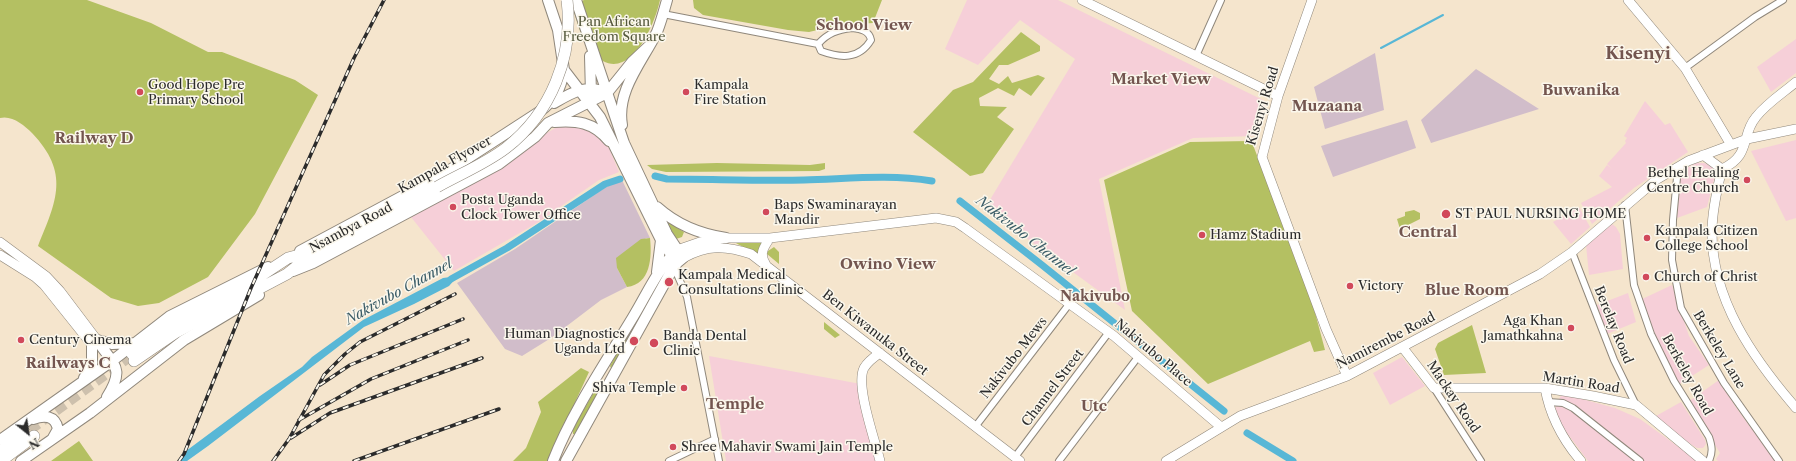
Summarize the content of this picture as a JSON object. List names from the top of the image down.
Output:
{
  "streets": {
    "highway": ["Kampala Flyover"],
    "main road": [
      "Kisenyi Road",
      "Nsambya Road",
      "Ben Kiwanuka Street",
      "Namirembe Road",
      "Nakivubo Place",
      "Martin Road",
      "Mackay Road"
    ],
    "street": [
      "Berelay Road",
      "Berkeley Lane",
      "Nakivubo Mews",
      "Berkeley Road",
      "Channel Street"
    ]
  },
  "crossings": [
    ["Kisenyi Road", "Namirembe Road"],
    ["Berelay Road", "Namirembe Road"],
    ["Berelay Road", "Martin Road"],
    ["Ben Kiwanuka Street", "Nakivubo Place"],
    ["Ben Kiwanuka Street", "Nakivubo Mews"],
    ["Ben Kiwanuka Street", "Channel Street"],
    ["Namirembe Road", "Berkeley Lane"],
    ["Namirembe Road", "Nakivubo Place"],
    ["Namirembe Road", "Berkeley Road"],
    ["Namirembe Road", "Mackay Road"],
    ["Nakivubo Place", "Nakivubo Mews"],
    ["Nakivubo Place", "Channel Street"],
    ["Martin Road", "Mackay Road"]
  ],
  "districts": [
    "School View",
    "Kisenyi",
    "Market View",
    "Buwanika",
    "Muzaana",
    "Railway D",
    "Central",
    "Owino View",
    "Blue Room",
    "Nakivubo",
    "Railways C",
    "Temple",
    "Utc"
  ],
  "water": ["Nakivubo Channel"],
  "parks": ["Pan African Freedom Square"],
  "places": [
    "Good Hope Pre Primary School",
    "Kampala Fire Station",
    "Bethel Healing Centre Church",
    "Posta Uganda Clock Tower Office",
    "Baps Swaminarayan Mandir",
    "ST PAUL NURSING HOME",
    "Hamz Stadium",
    "Kampala Citizen College School",
    "Church of Christ",
    "Kampala Medical Consultations Clinic",
    "Victory",
    "Aga Khan Jamathkahna",
    "Century Cinema",
    "Human Diagnostics Uganda Ltd",
    "Banda Dental Clinic",
    "Shiva Temple",
    "Shree Mahavir Swami Jain Temple"
  ],
  "north": "bottom right"
}
